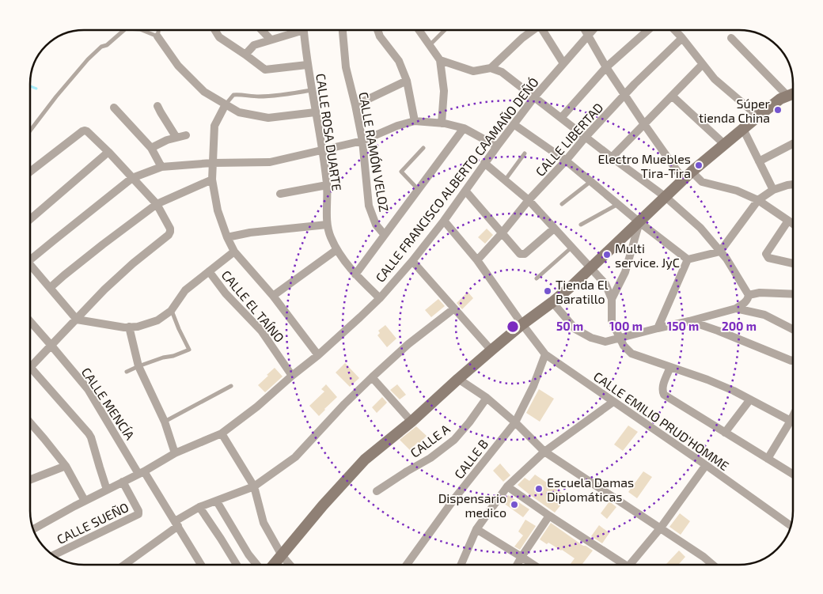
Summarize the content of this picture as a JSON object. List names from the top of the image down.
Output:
{
  "streets": {
    "street": [
      "CALLE ROSA DUARTE",
      "CALLE LIBERTAD",
      "CALLE RAMÓN VELOZ",
      "CALLE FRANCISCO ALBERTO CAAMAÑO DEÑÓ",
      "CALLE EL TAÍNO",
      "CALLE MENCÍA",
      "CALLE EMILIO PRUD'HOMME",
      "CALLE A",
      "CALLE B",
      "CALLE SUEÑO"
    ]
  },
  "crossings": [
    ["CALLE ROSA DUARTE", "CALLE FRANCISCO ALBERTO CAAMAÑO DEÑÓ"],
    ["CALLE LIBERTAD", "CALLE EMILIO PRUD'HOMME"],
    ["CALLE FRANCISCO ALBERTO CAAMAÑO DEÑÓ", "CALLE EL TAÍNO"],
    ["CALLE FRANCISCO ALBERTO CAAMAÑO DEÑÓ", "CALLE MENCÍA"],
    ["CALLE FRANCISCO ALBERTO CAAMAÑO DEÑÓ", "CALLE EMILIO PRUD'HOMME"],
    ["CALLE FRANCISCO ALBERTO CAAMAÑO DEÑÓ", "CALLE SUEÑO"],
    ["CALLE EMILIO PRUD'HOMME", "CALLE B"]
  ],
  "places": [
    "Súper tienda China",
    "Electro Muebles Tira-Tira",
    "Multi service. JyC",
    "Tienda El Baratillo",
    "Escuela Damas Diplomáticas",
    "Dispensario medico"
  ],
  "rings": [
    "50 m",
    "100 m",
    "150 m",
    "200 m"
  ]
}
